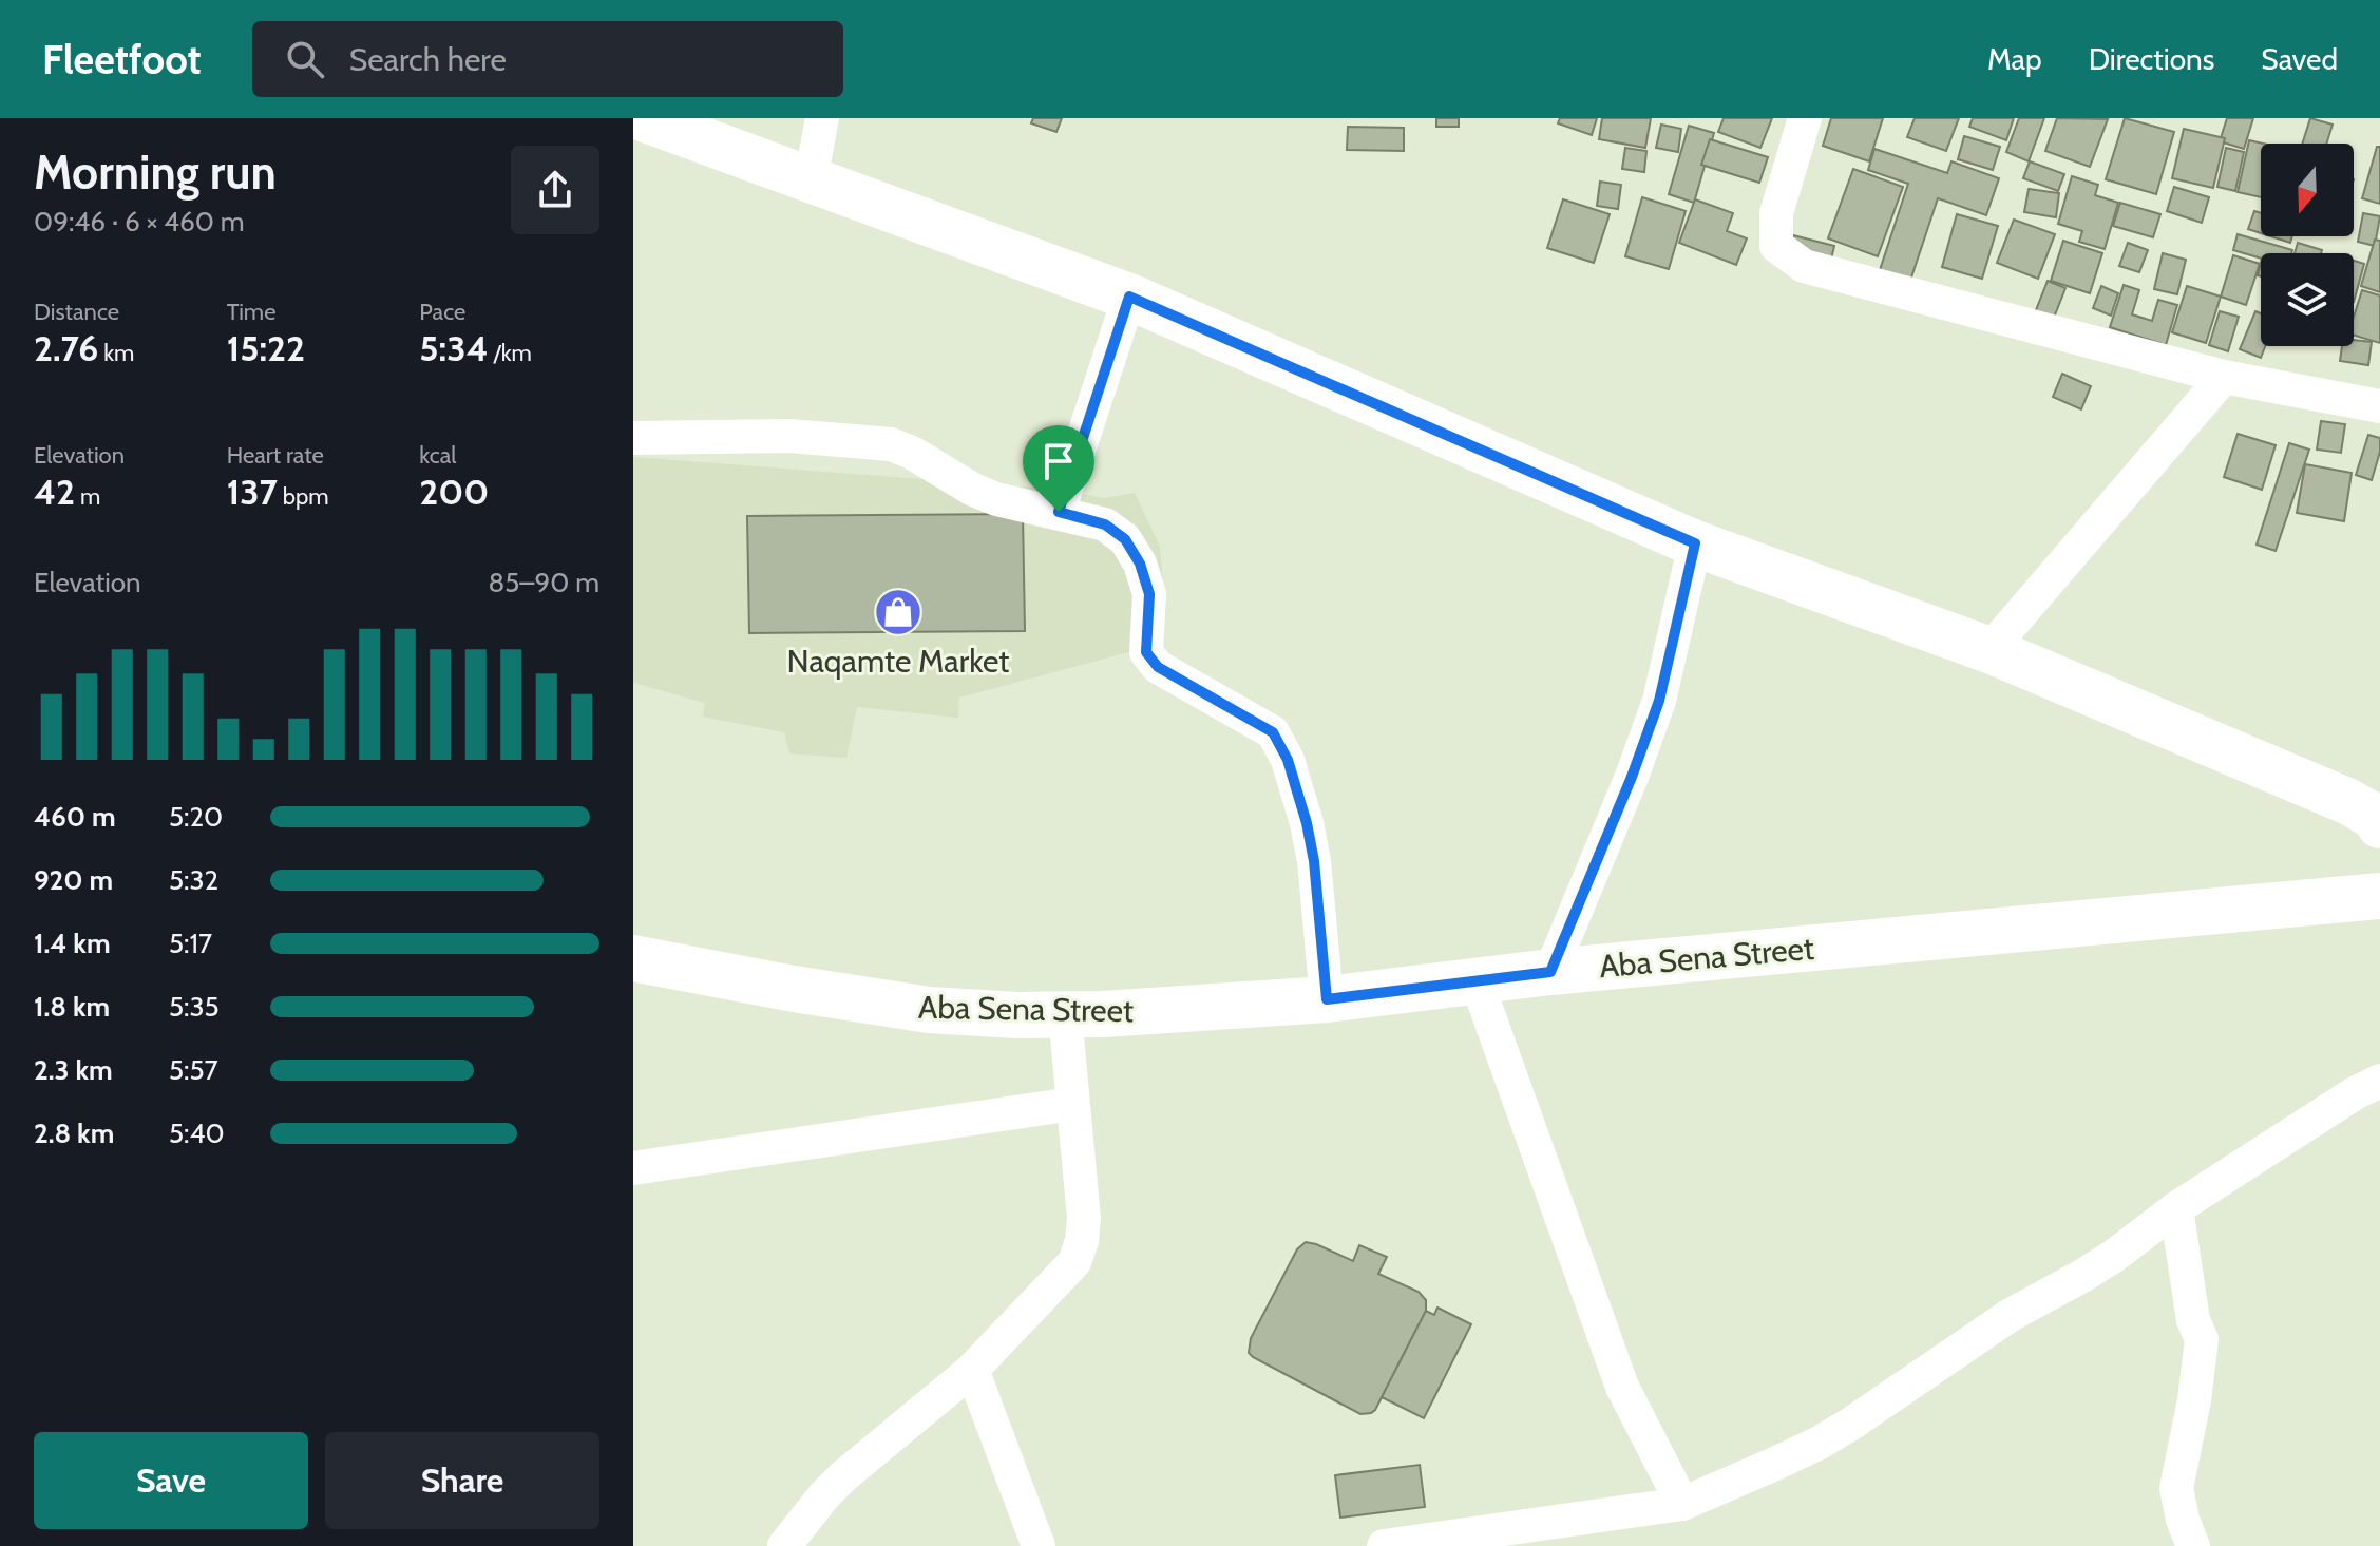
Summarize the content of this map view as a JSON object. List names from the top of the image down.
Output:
{
  "streets": {
    "street": ["Aba Sena Street"]
  },
  "places": {
    "shop": ["Naqamte Market"]
  },
  "north": "bottom",
  "page": {
    "header": "Fleetfoot",
    "search": "Search here",
    "nav": ["Map", "Directions", "Saved"],
    "heading": ["Morning run", "09:46 · 6 × 460 m"],
    "stats": [
      ["Distance", "2.76 km"],
      ["Time", "15:22"],
      ["Pace", "5:34 /km"],
      ["Elevation", "42 m"],
      ["Heart rate", "137 bpm"],
      ["kcal", "200"]
    ],
    "chart": ["Elevation", "85–90 m"],
    "list": [
      {
        "name": "460 m",
        "note": "5:20"
      },
      {
        "name": "920 m",
        "note": "5:32"
      },
      {
        "name": "1.4 km",
        "note": "5:17"
      },
      {
        "name": "1.8 km",
        "note": "5:35"
      },
      {
        "name": "2.3 km",
        "note": "5:57"
      },
      {
        "name": "2.8 km",
        "note": "5:40"
      }
    ],
    "buttons": ["Save", "Share"]
  }
}
